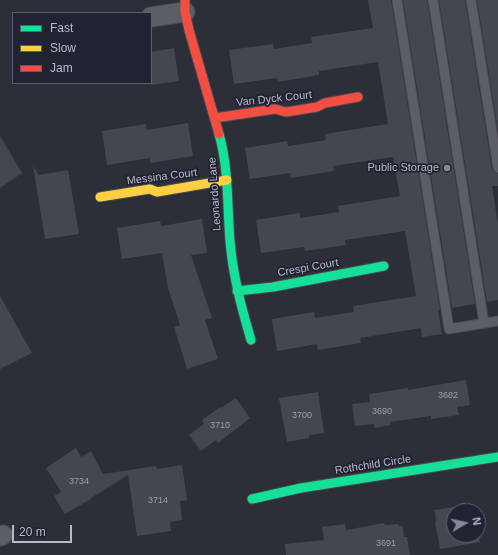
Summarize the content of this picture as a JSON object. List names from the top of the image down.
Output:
{
  "streets": {
    "street": [
      "Van Dyck Court",
      "Messina Court",
      "Leonardo Lane",
      "Crespi Court",
      "Rothchild Circle"
    ]
  },
  "crossings": [
    ["Van Dyck Court", "Leonardo Lane"],
    ["Messina Court", "Leonardo Lane"],
    ["Leonardo Lane", "Crespi Court"]
  ],
  "places": ["Public Storage"],
  "house_numbers": [
    "3682",
    "3690",
    "3700",
    "3710",
    "3734",
    "3714",
    "3691"
  ],
  "legend": ["Fast", "Slow", "Jam"],
  "scale_bar": "20 m",
  "north": "right"
}
